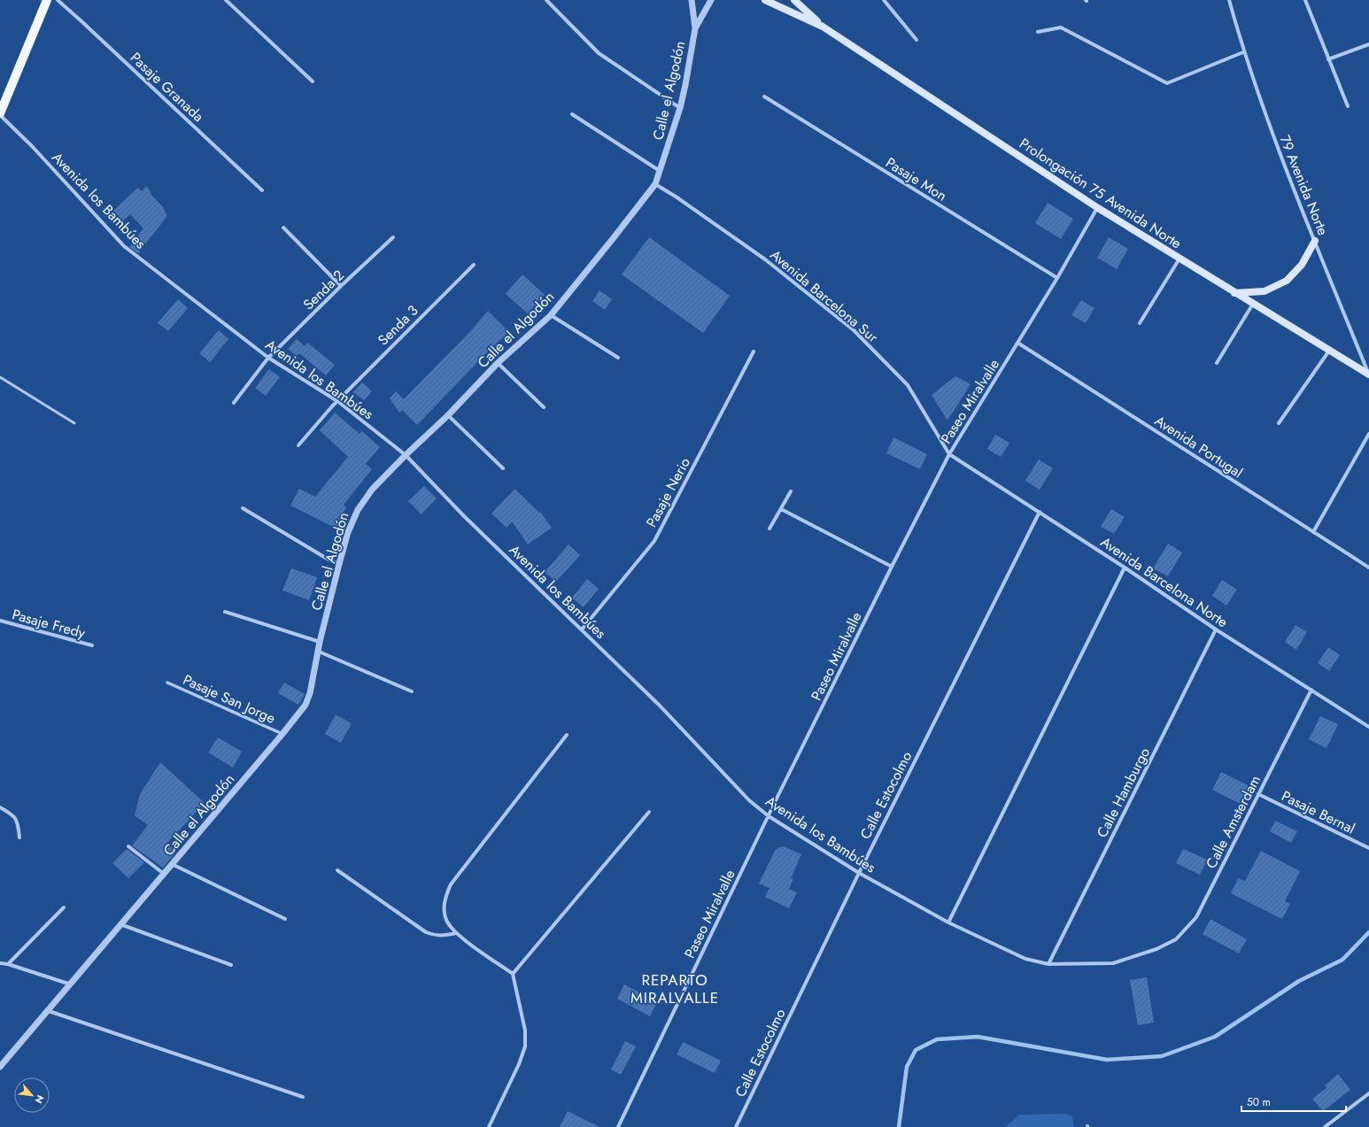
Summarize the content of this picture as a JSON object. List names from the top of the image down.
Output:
{
  "streets": {
    "main road": ["Prolongación 75 Avenida Norte"],
    "street": [
      "Pasaje Granada",
      "Calle el Algodón",
      "Pasaje Mon",
      "79 Avenida Norte",
      "Avenida los Bambúes",
      "Senda 2",
      "Avenida Barcelona Sur",
      "Senda 3",
      "Paseo Miralvalle",
      "Avenida Portugal",
      "Pasaje Nerio",
      "Avenida Barcelona Norte",
      "Pasaje Fredy",
      "Pasaje San Jorge",
      "Calle Hamburgo",
      "Calle Estocolmo",
      "Pasaje Bernal",
      "Calle Amsterdam"
    ]
  },
  "crossings": [
    ["Calle el Algodón", "Avenida los Bambúes"],
    ["Calle el Algodón", "Avenida Barcelona Sur"],
    ["Calle el Algodón", "Pasaje San Jorge"],
    ["Pasaje Mon", "Paseo Miralvalle"],
    ["79 Avenida Norte", "Prolongación 75 Avenida Norte"],
    ["Prolongación 75 Avenida Norte", "Paseo Miralvalle"],
    ["Avenida los Bambúes", "Senda 2"],
    ["Avenida los Bambúes", "Senda 3"],
    ["Avenida los Bambúes", "Paseo Miralvalle"],
    ["Avenida los Bambúes", "Pasaje Nerio"],
    ["Avenida los Bambúes", "Calle Hamburgo"],
    ["Avenida los Bambúes", "Calle Estocolmo"],
    ["Avenida los Bambúes", "Calle Amsterdam"],
    ["Avenida Barcelona Sur", "Paseo Miralvalle"],
    ["Avenida Barcelona Sur", "Avenida Barcelona Norte"],
    ["Paseo Miralvalle", "Avenida Portugal"],
    ["Paseo Miralvalle", "Avenida Barcelona Norte"],
    ["Avenida Barcelona Norte", "Calle Hamburgo"],
    ["Avenida Barcelona Norte", "Calle Estocolmo"],
    ["Avenida Barcelona Norte", "Calle Amsterdam"],
    ["Pasaje Bernal", "Calle Amsterdam"]
  ],
  "districts": ["REPARTO MIRALVALLE"],
  "scale_bar": "50 m",
  "north": "bottom right"
}
